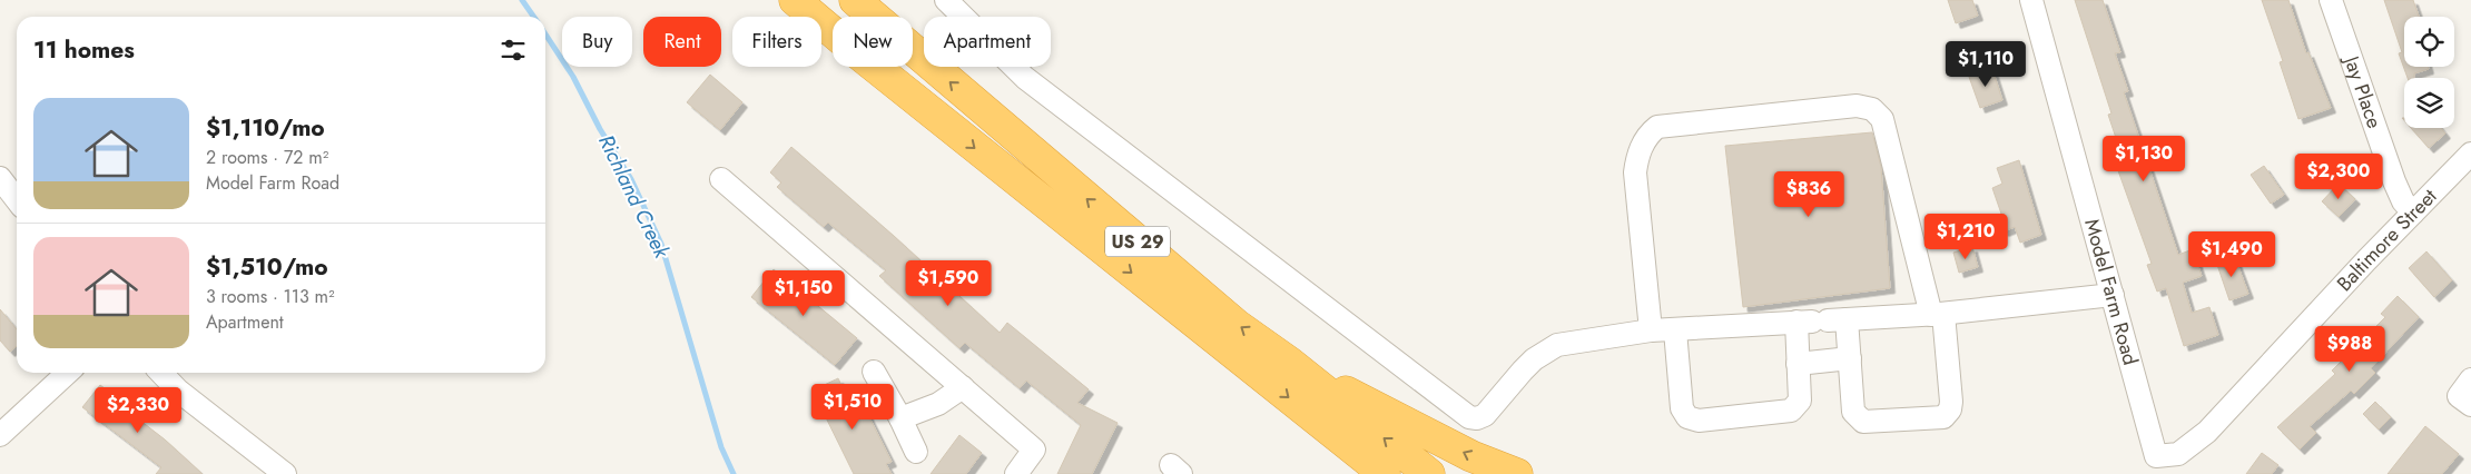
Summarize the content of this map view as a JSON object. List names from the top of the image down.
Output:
{
  "streets": {
    "highway": ["US 29"],
    "street": ["Jay Place", "Baltimore Street", "Model Farm Road"]
  },
  "crossings": [
    ["Jay Place", "Baltimore Street"],
    ["Baltimore Street", "Model Farm Road"]
  ],
  "water": ["Richland Creek"],
  "page": {
    "chip": [
      "Buy",
      "Rent",
      "Filters",
      "New",
      "Apartment"
    ],
    "heading": "11 homes",
    "price": [
      "$1,110",
      "$1,130",
      "$2,300",
      "$836",
      "$1,210",
      "$1,490",
      "$1,590",
      "$1,150",
      "$988",
      "$1,510",
      "$2,330"
    ],
    "list": [
      {
        "name": "$1,110/mo",
        "note": "2 rooms · 72 m² · Model Farm Road"
      },
      {
        "name": "$1,510/mo",
        "note": "3 rooms · 113 m² · Apartment"
      }
    ]
  }
}
